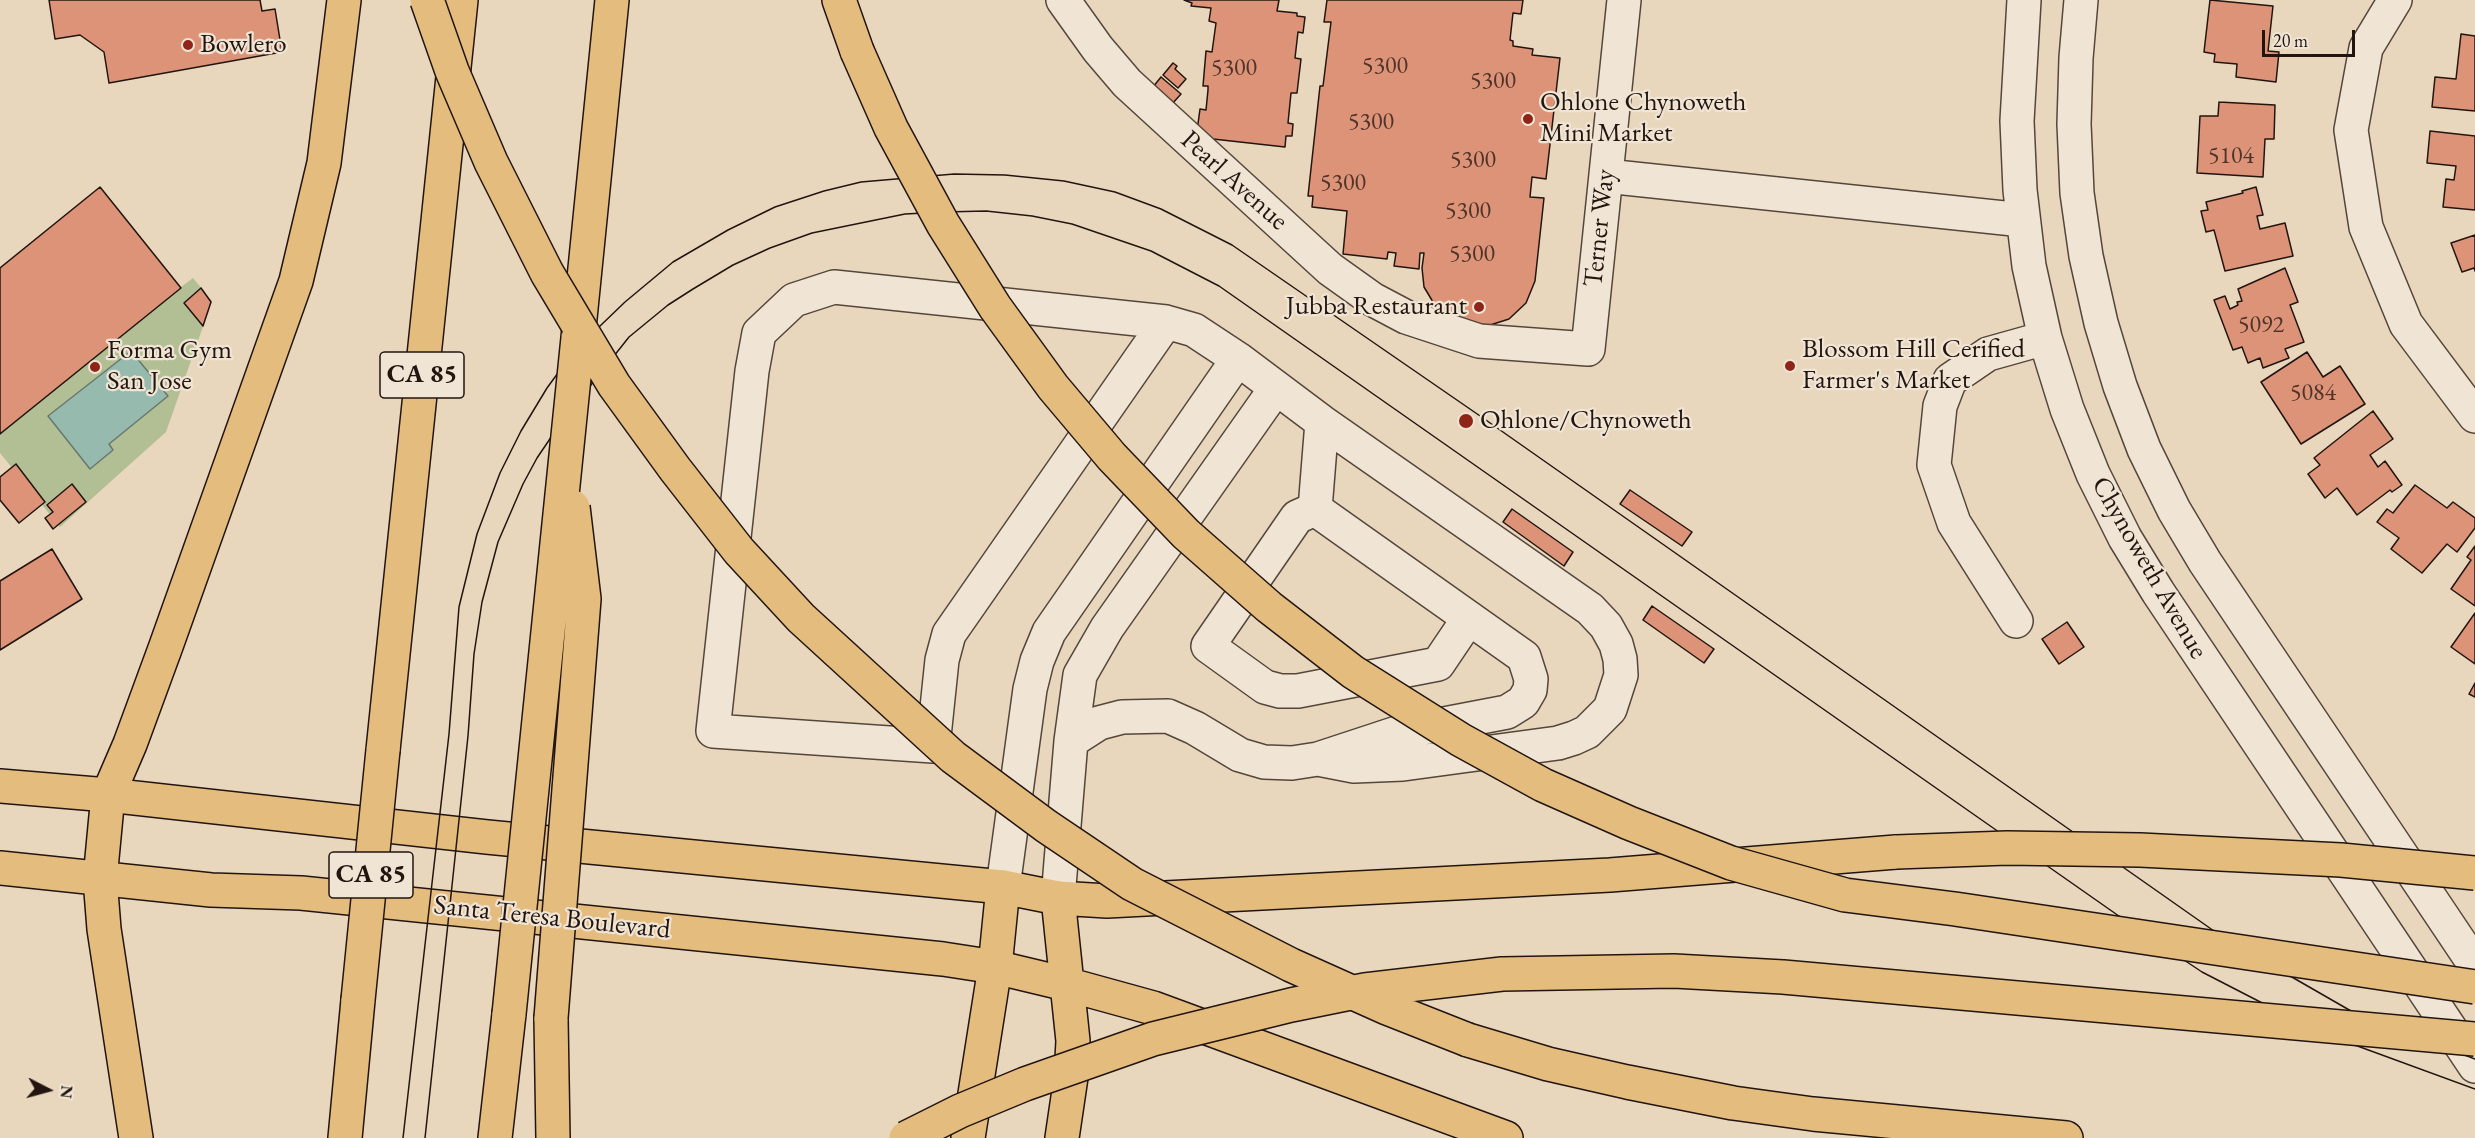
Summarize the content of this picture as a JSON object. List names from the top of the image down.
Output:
{
  "streets": {
    "main road": ["CA 85", "Santa Teresa Boulevard"],
    "street": ["Pearl Avenue", "Terner Way", "Chynoweth Avenue"]
  },
  "crossings": [
    ["Pearl Avenue", "Terner Way"]
  ],
  "places": [
    "Bowlero",
    "Ohlone Chynoweth Mini Market",
    "Jubba Restaurant",
    "Blossom Hill Cerified Farmer's Market",
    "Forma Gym San Jose",
    "Ohlone/Chynoweth"
  ],
  "house_numbers": [
    "5300",
    "5300",
    "5300",
    "5300",
    "5104",
    "5300",
    "5300",
    "5300",
    "5300",
    "5092",
    "5084"
  ],
  "scale_bar": "20 m",
  "north": "right"
}
